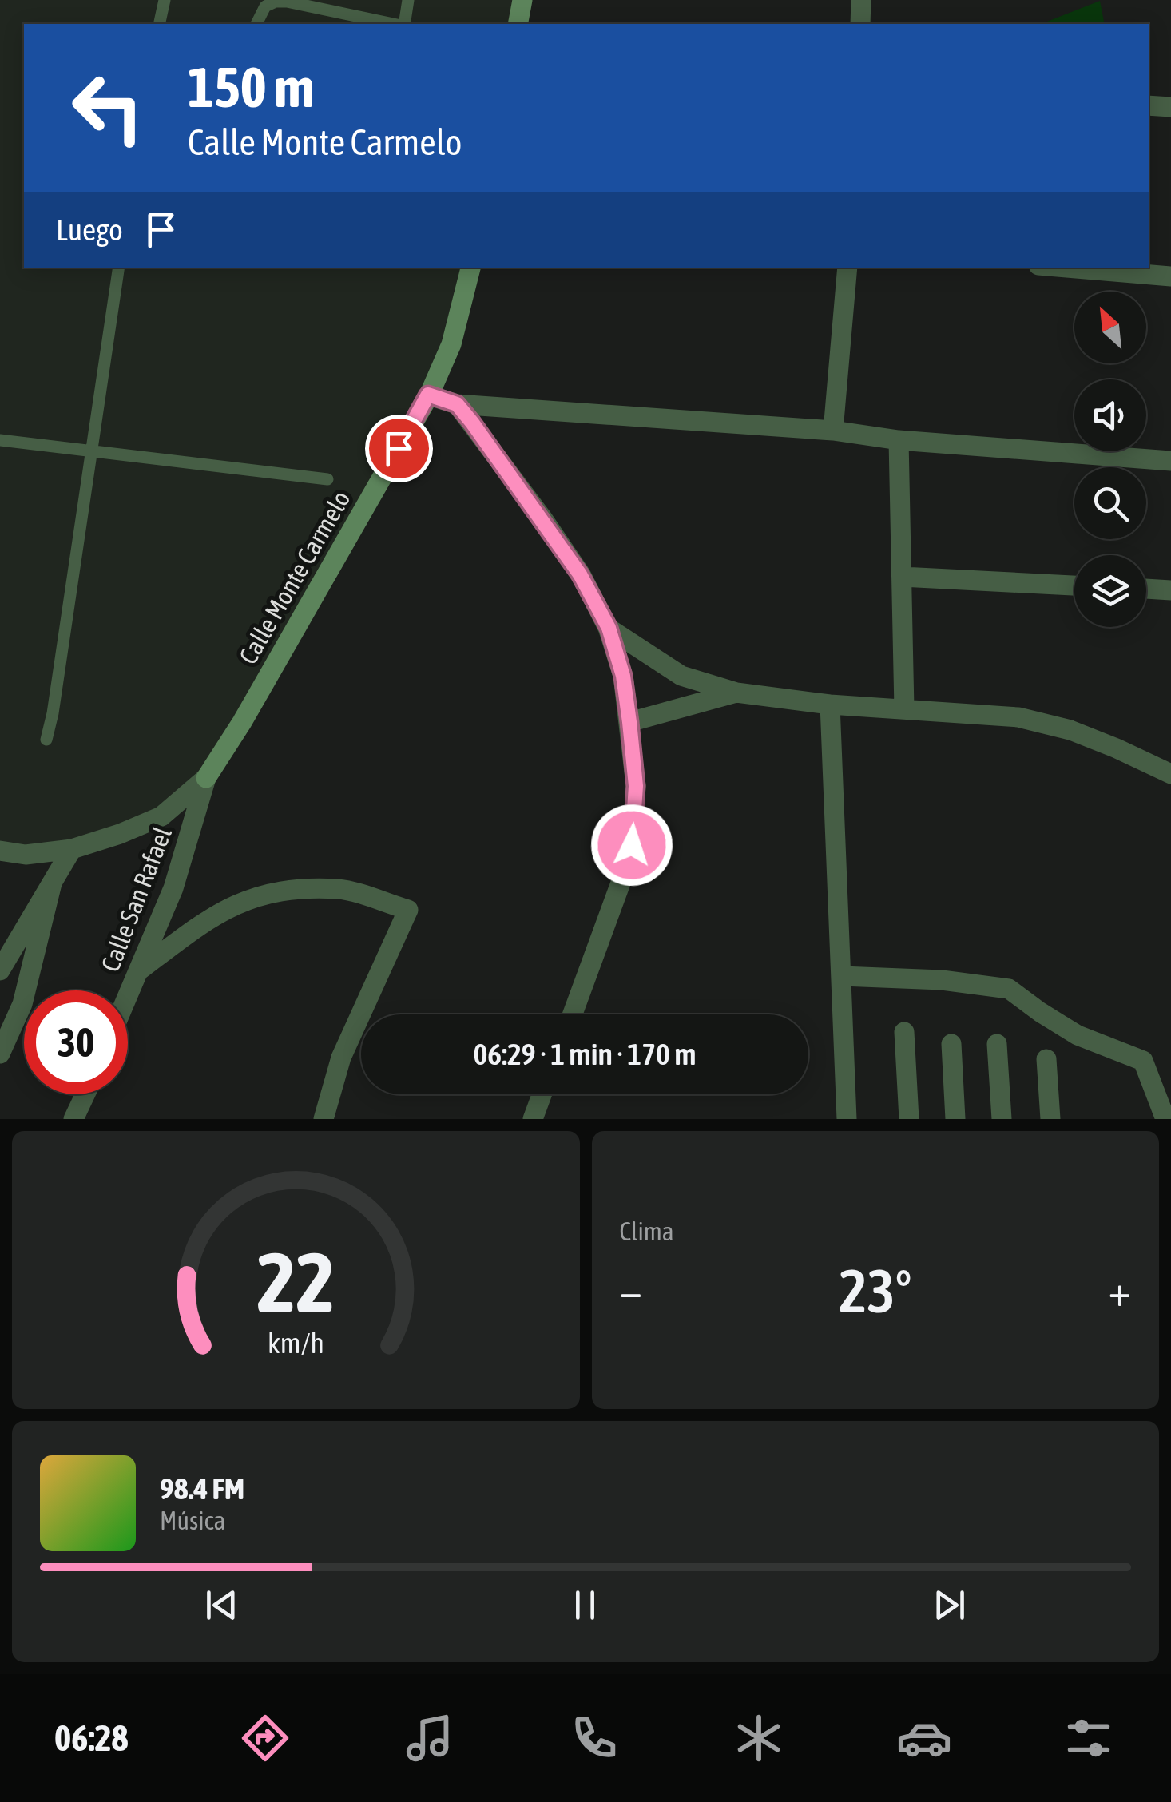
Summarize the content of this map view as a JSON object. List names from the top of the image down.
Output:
{
  "streets": {
    "street": ["Calle Monte Carmelo", "Calle San Rafael"]
  },
  "crossings": [
    ["Calle Monte Carmelo", "Calle San Rafael"]
  ],
  "north": "top left",
  "page": {
    "turn": ["150 m", "Calle Monte Carmelo"],
    "then": "Luego",
    "limit": "30",
    "trip": "06:29 · 1 min · 170 m",
    "tile": "Clima",
    "heat": ["−", "23°", "+"],
    "song": ["98.4 FM", "Música"],
    "tabs": "06:28",
    "gauge": ["22", "km/h"]
  }
}
